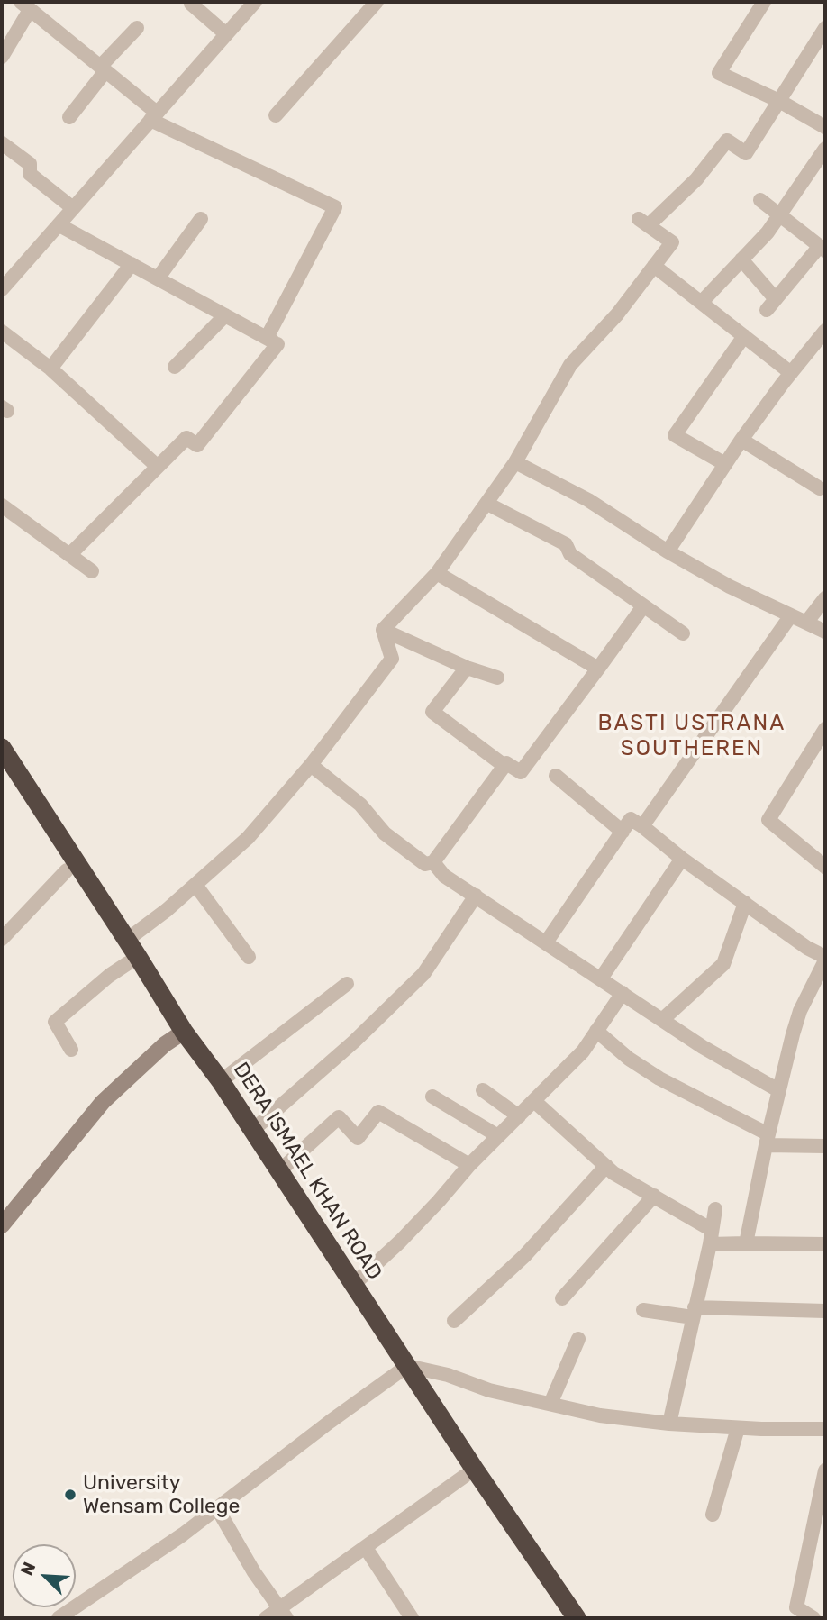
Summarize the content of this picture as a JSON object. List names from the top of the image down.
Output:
{
  "streets": {
    "highway": ["DERA ISMAEL KHAN ROAD"]
  },
  "districts": ["BASTI USTRANA SOUTHEREN"],
  "places": ["University Wensam College"],
  "north": "top left"
}
